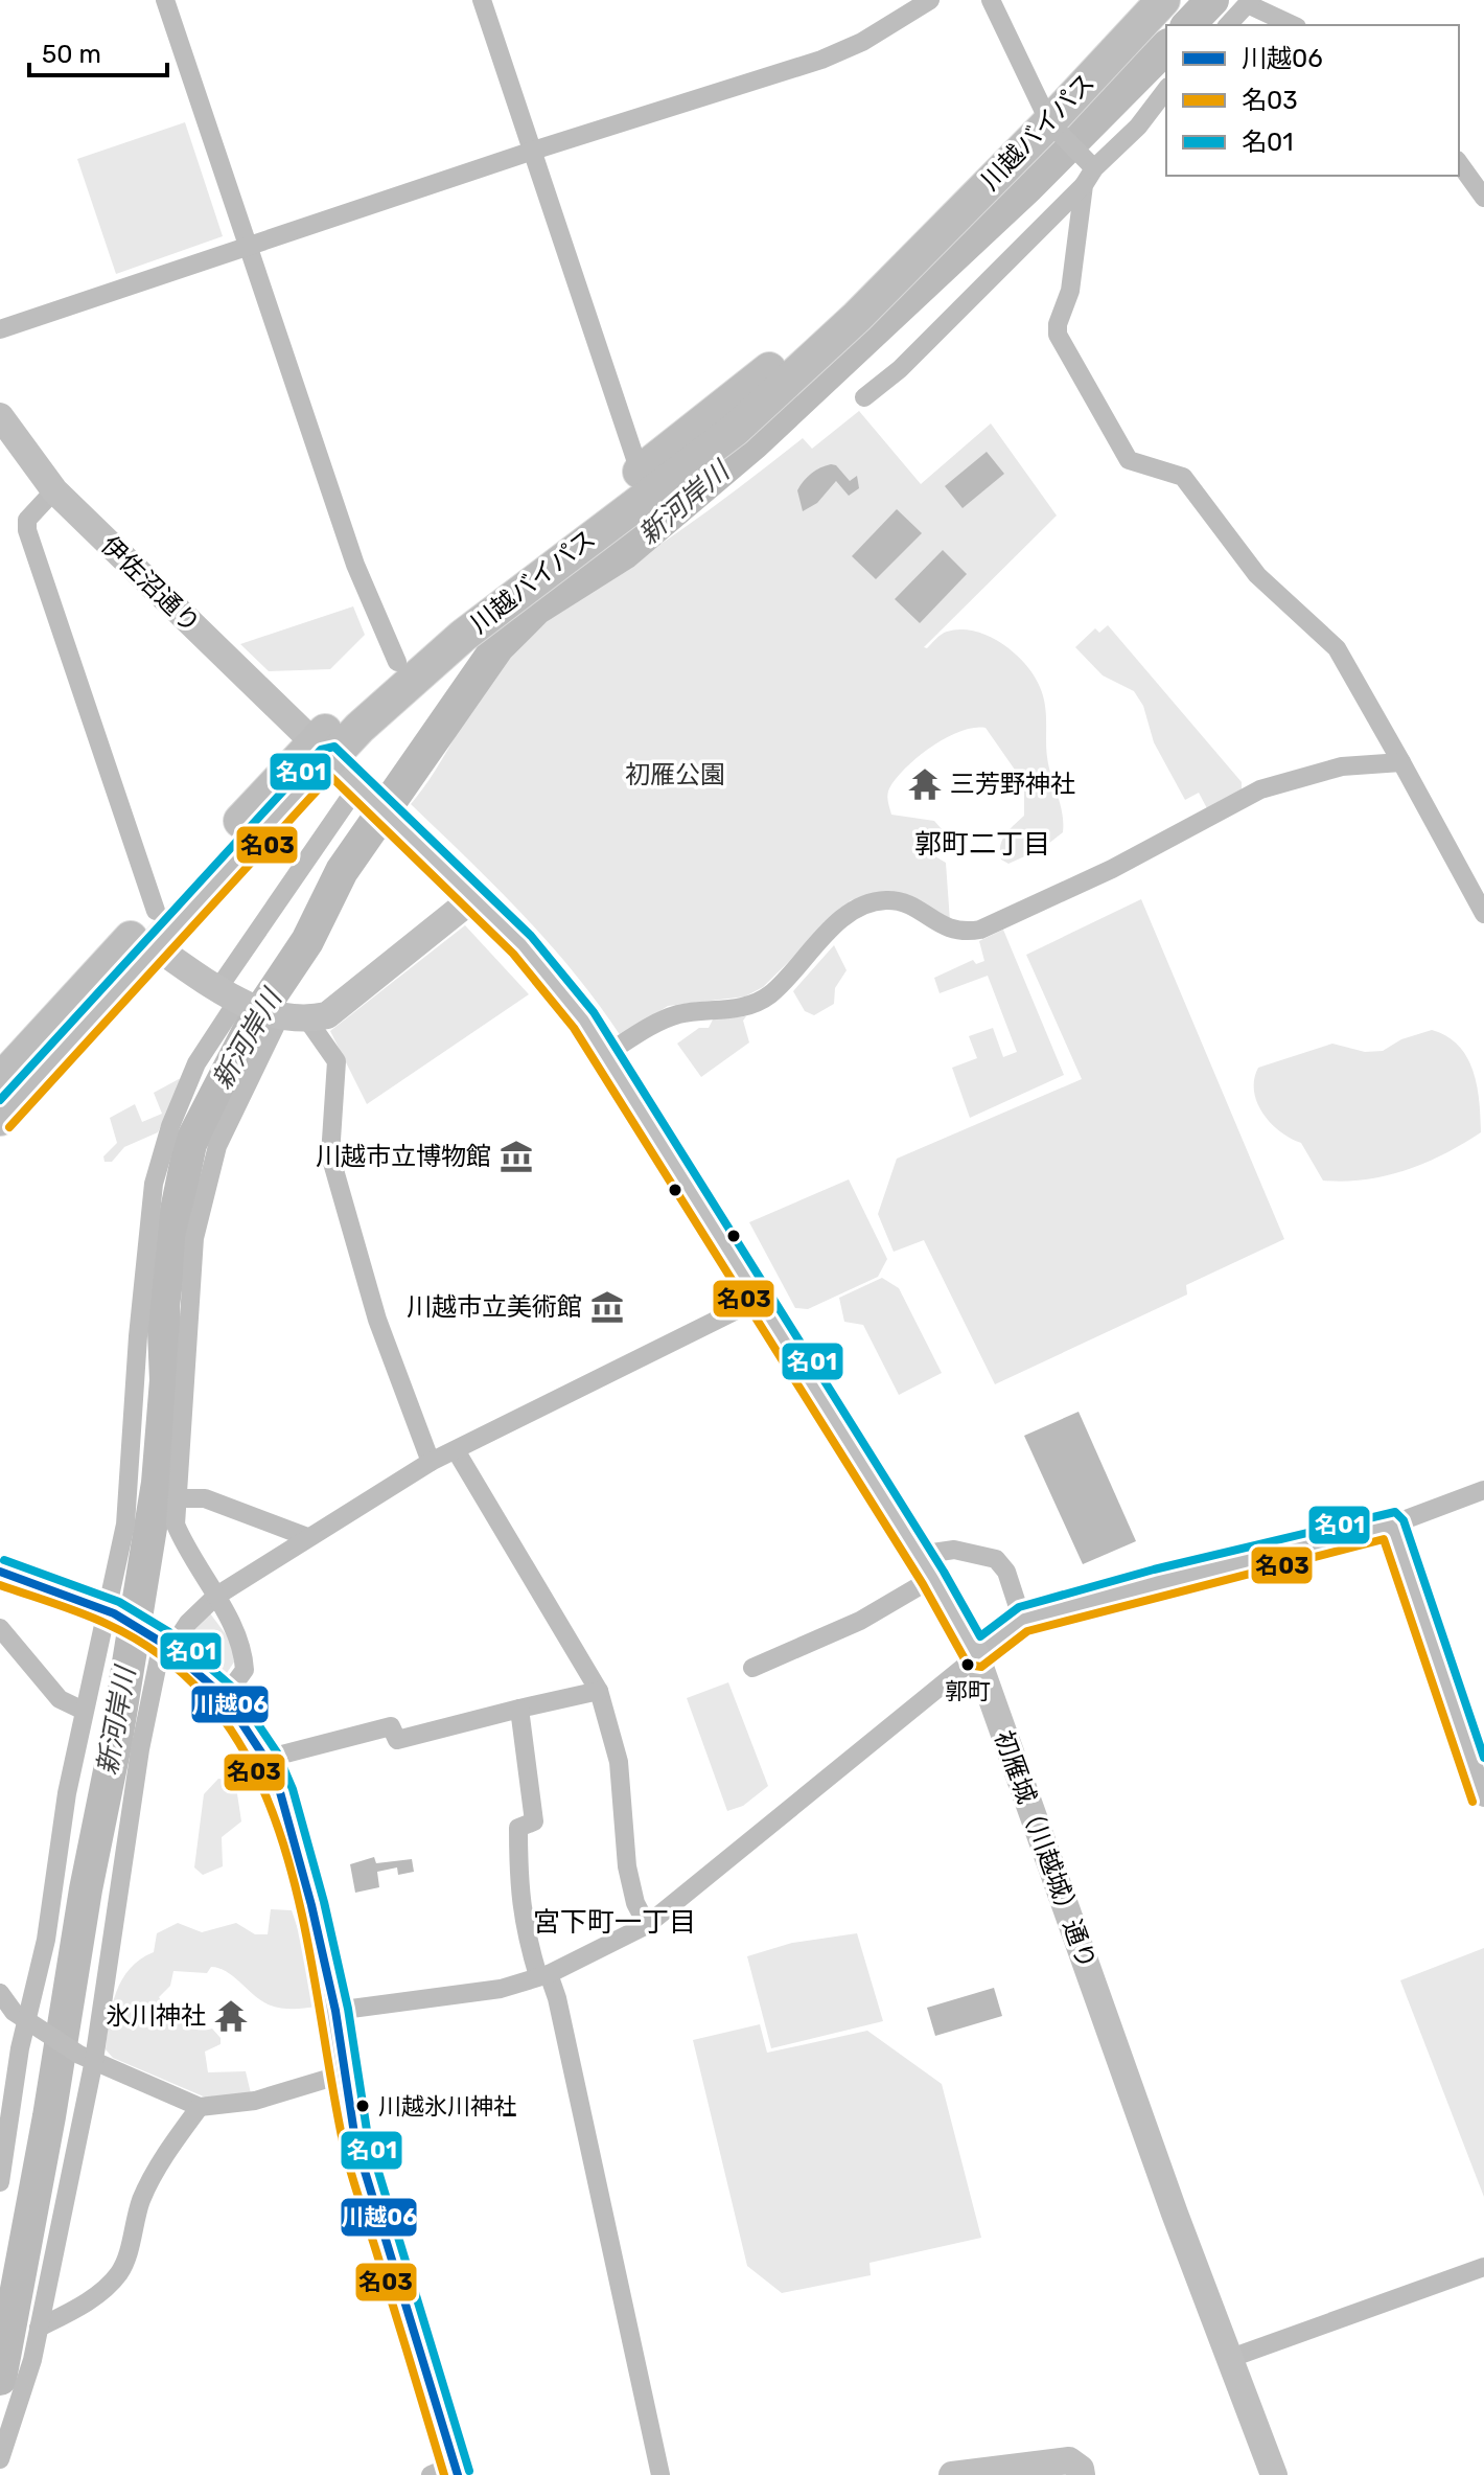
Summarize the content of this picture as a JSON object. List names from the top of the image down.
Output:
{
  "streets": {
    "highway": ["川越バイパス"],
    "street": ["伊佐沼通り", "初雁城（川越城）通り"]
  },
  "crossings": [
    ["川越バイパス", "伊佐沼通り"],
    ["川越バイパス", "初雁城（川越城）通り"],
    ["伊佐沼通り", "初雁城（川越城）通り"]
  ],
  "districts": ["郭町二丁目", "宮下町一丁目"],
  "water": ["新河岸川"],
  "parks": ["初雁公園"],
  "places": {
    "temple": ["三芳野神社", "氷川神社"],
    "museum": ["川越市立博物館", "川越市立美術館"],
    "other": ["郭町", "川越氷川神社"]
  },
  "lines": ["transit line 名01", "transit line 名03", "transit line 川越06"],
  "legend": ["川越06", "名03", "名01"],
  "scale_bar": "50 m"
}
